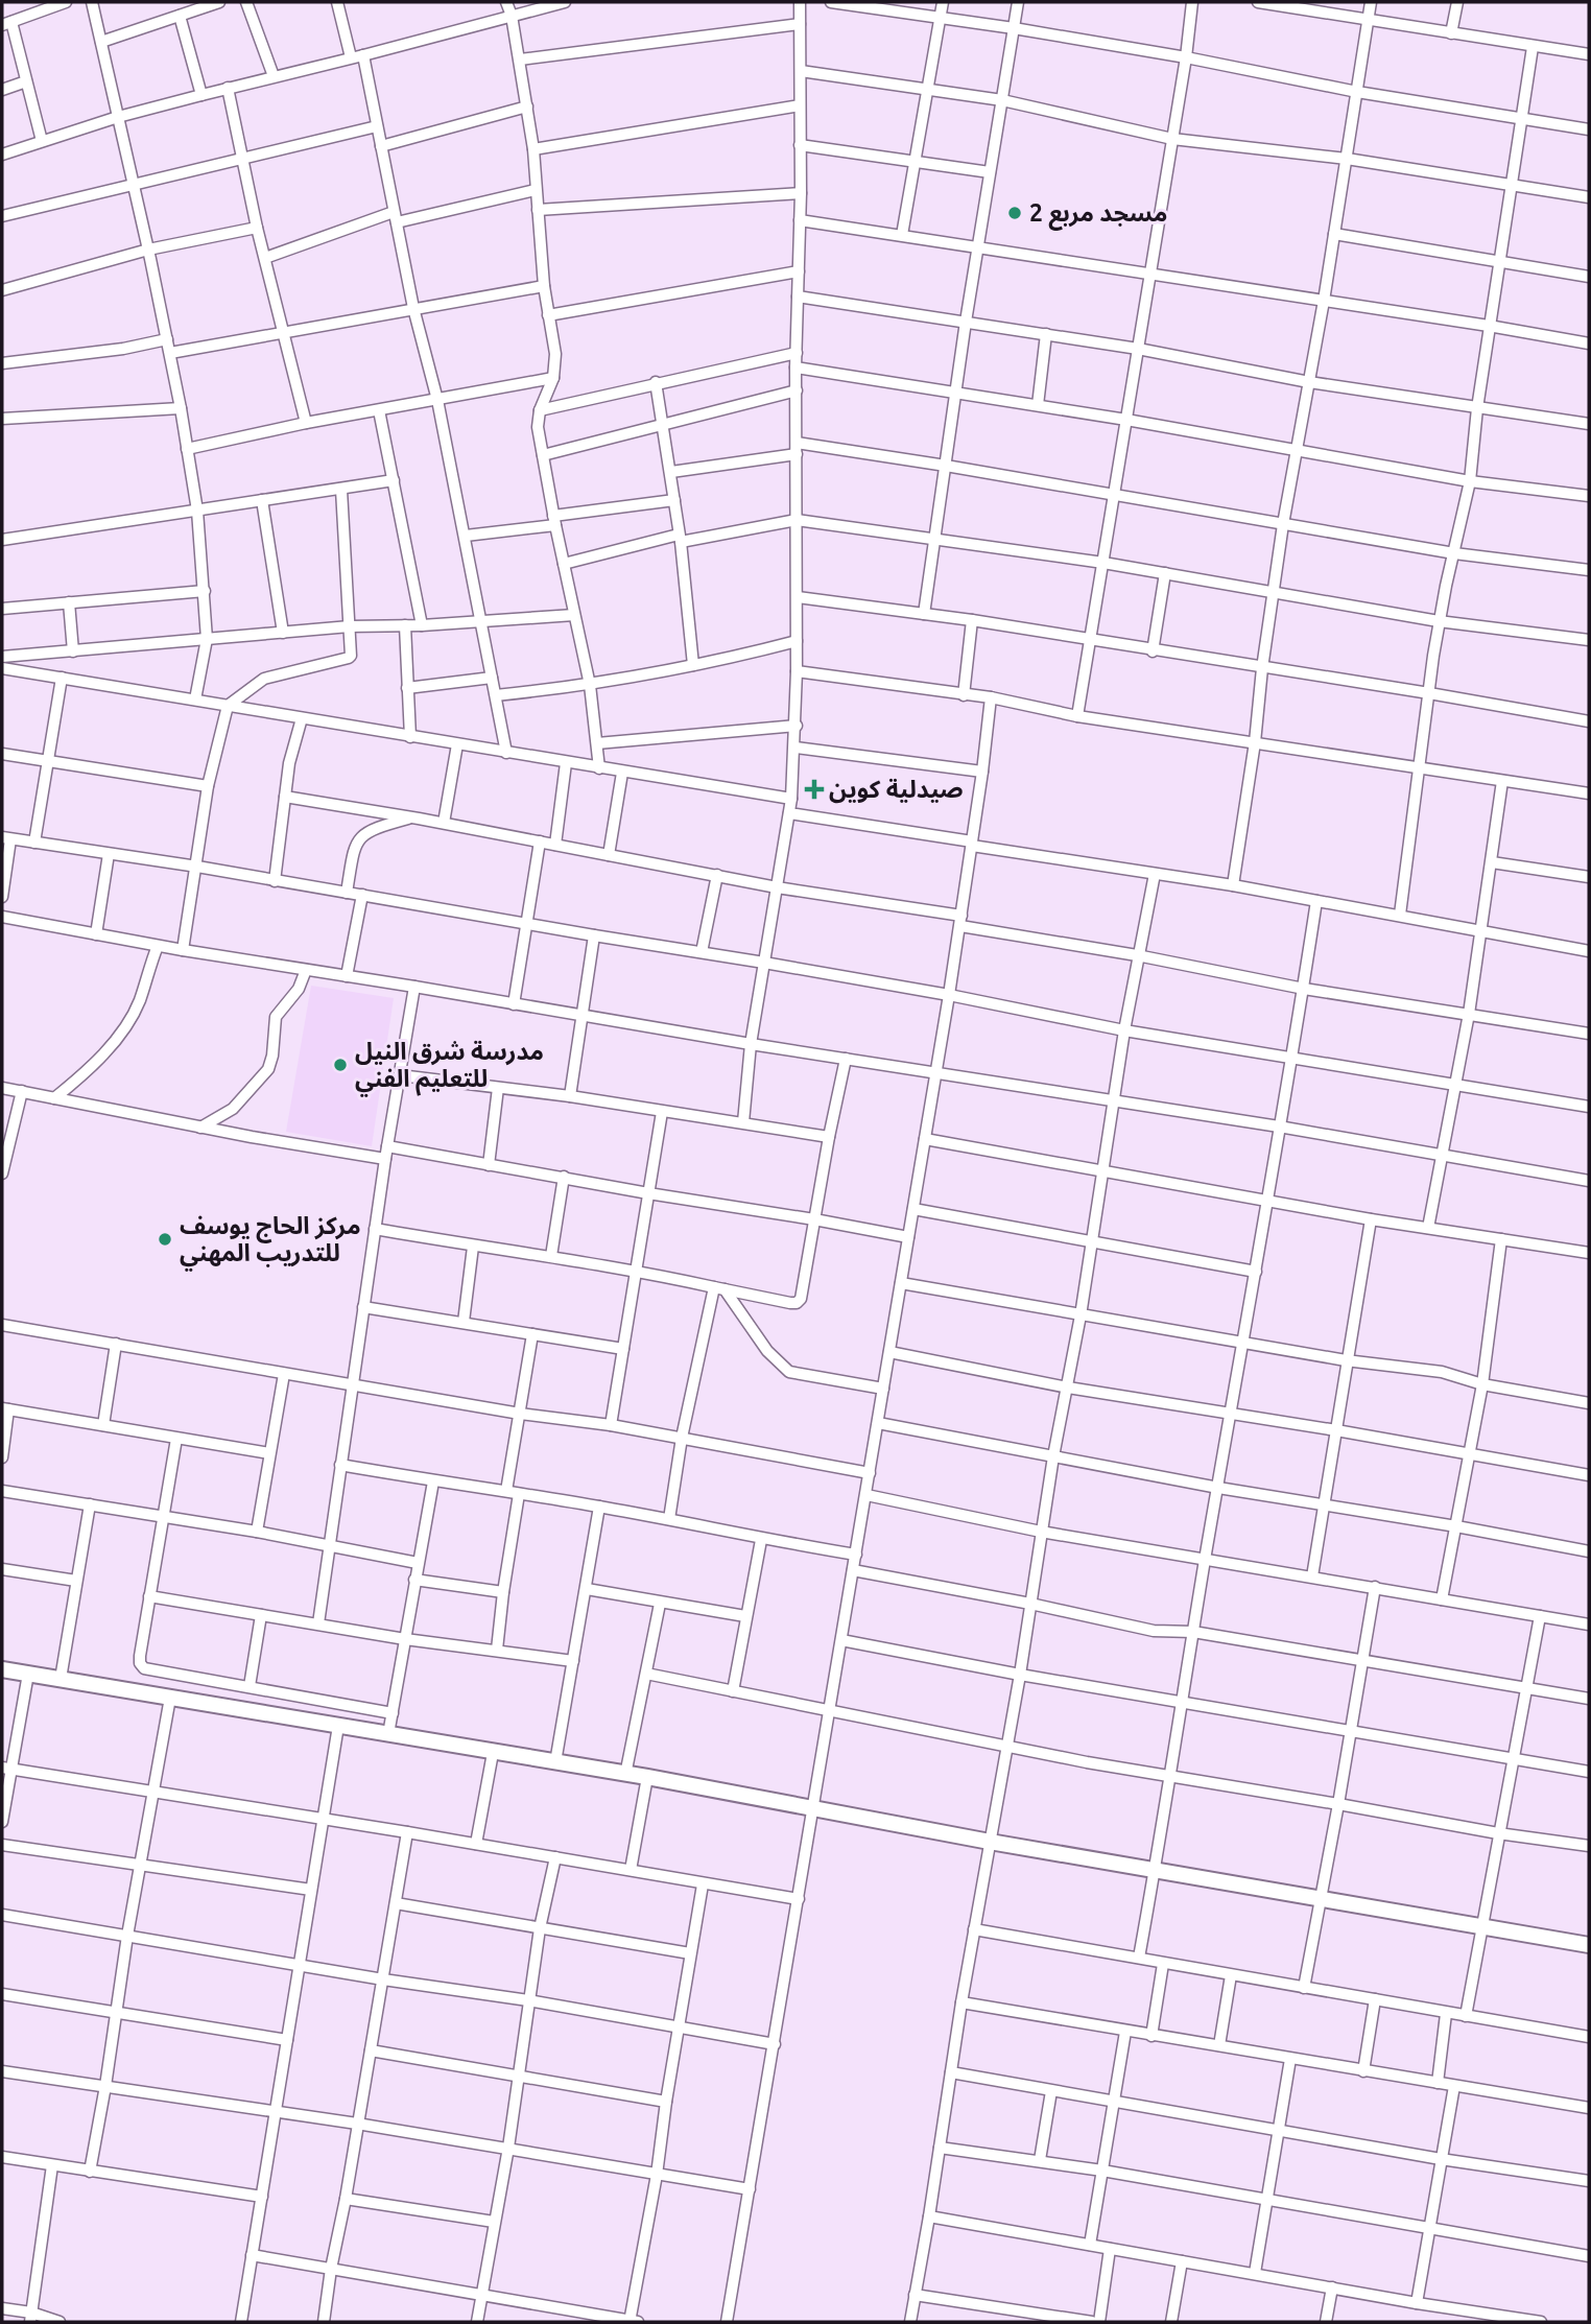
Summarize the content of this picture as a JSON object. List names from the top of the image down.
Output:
{
  "places": {
    "other": ["مسجد مربع 2", "مدرسة شرق النيل للتعليم الفني", "مركز الحاج يوسف للتدريب المهني"],
    "health": ["صيدلية كوين"]
  }
}
